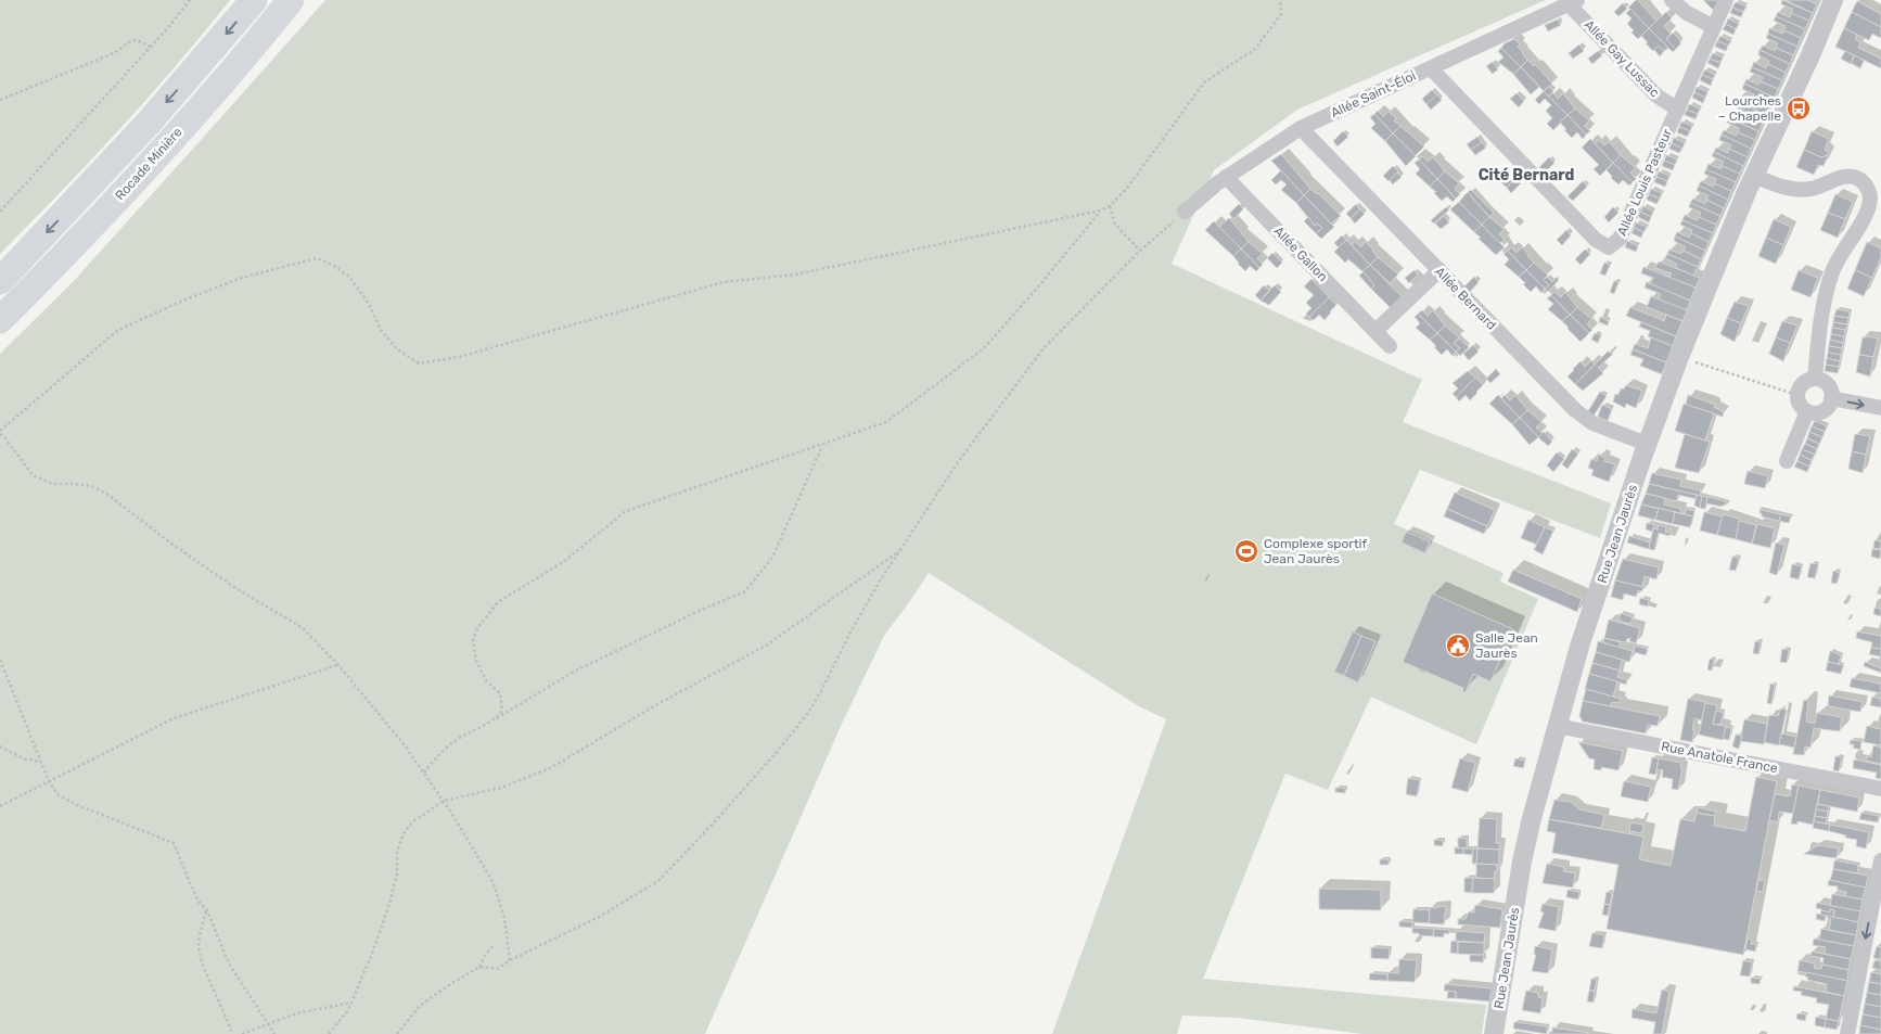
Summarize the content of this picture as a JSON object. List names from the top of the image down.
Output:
{
  "streets": {
    "highway": ["Rocade Minière"],
    "street": [
      "Allée Gay Lussac",
      "Allée Saint-Éloi",
      "Allée Louis Pasteur",
      "Allée Gallon",
      "Allée Bernard",
      "Rue Jean Jaurès",
      "Rue Anatole France"
    ]
  },
  "crossings": [
    ["Allée Gay Lussac", "Allée Saint-Éloi"],
    ["Allée Gay Lussac", "Allée Louis Pasteur"],
    ["Allée Saint-Éloi", "Allée Louis Pasteur"],
    ["Allée Saint-Éloi", "Allée Gallon"],
    ["Allée Saint-Éloi", "Allée Bernard"],
    ["Allée Bernard", "Rue Jean Jaurès"],
    ["Rue Jean Jaurès", "Rue Anatole France"]
  ],
  "districts": ["Cité Bernard"],
  "places": {
    "bus stop": ["Lourches – Chapelle"],
    "sports": ["Complexe sportif Jean Jaurès"],
    "public building": ["Salle Jean Jaurès"]
  }
}
